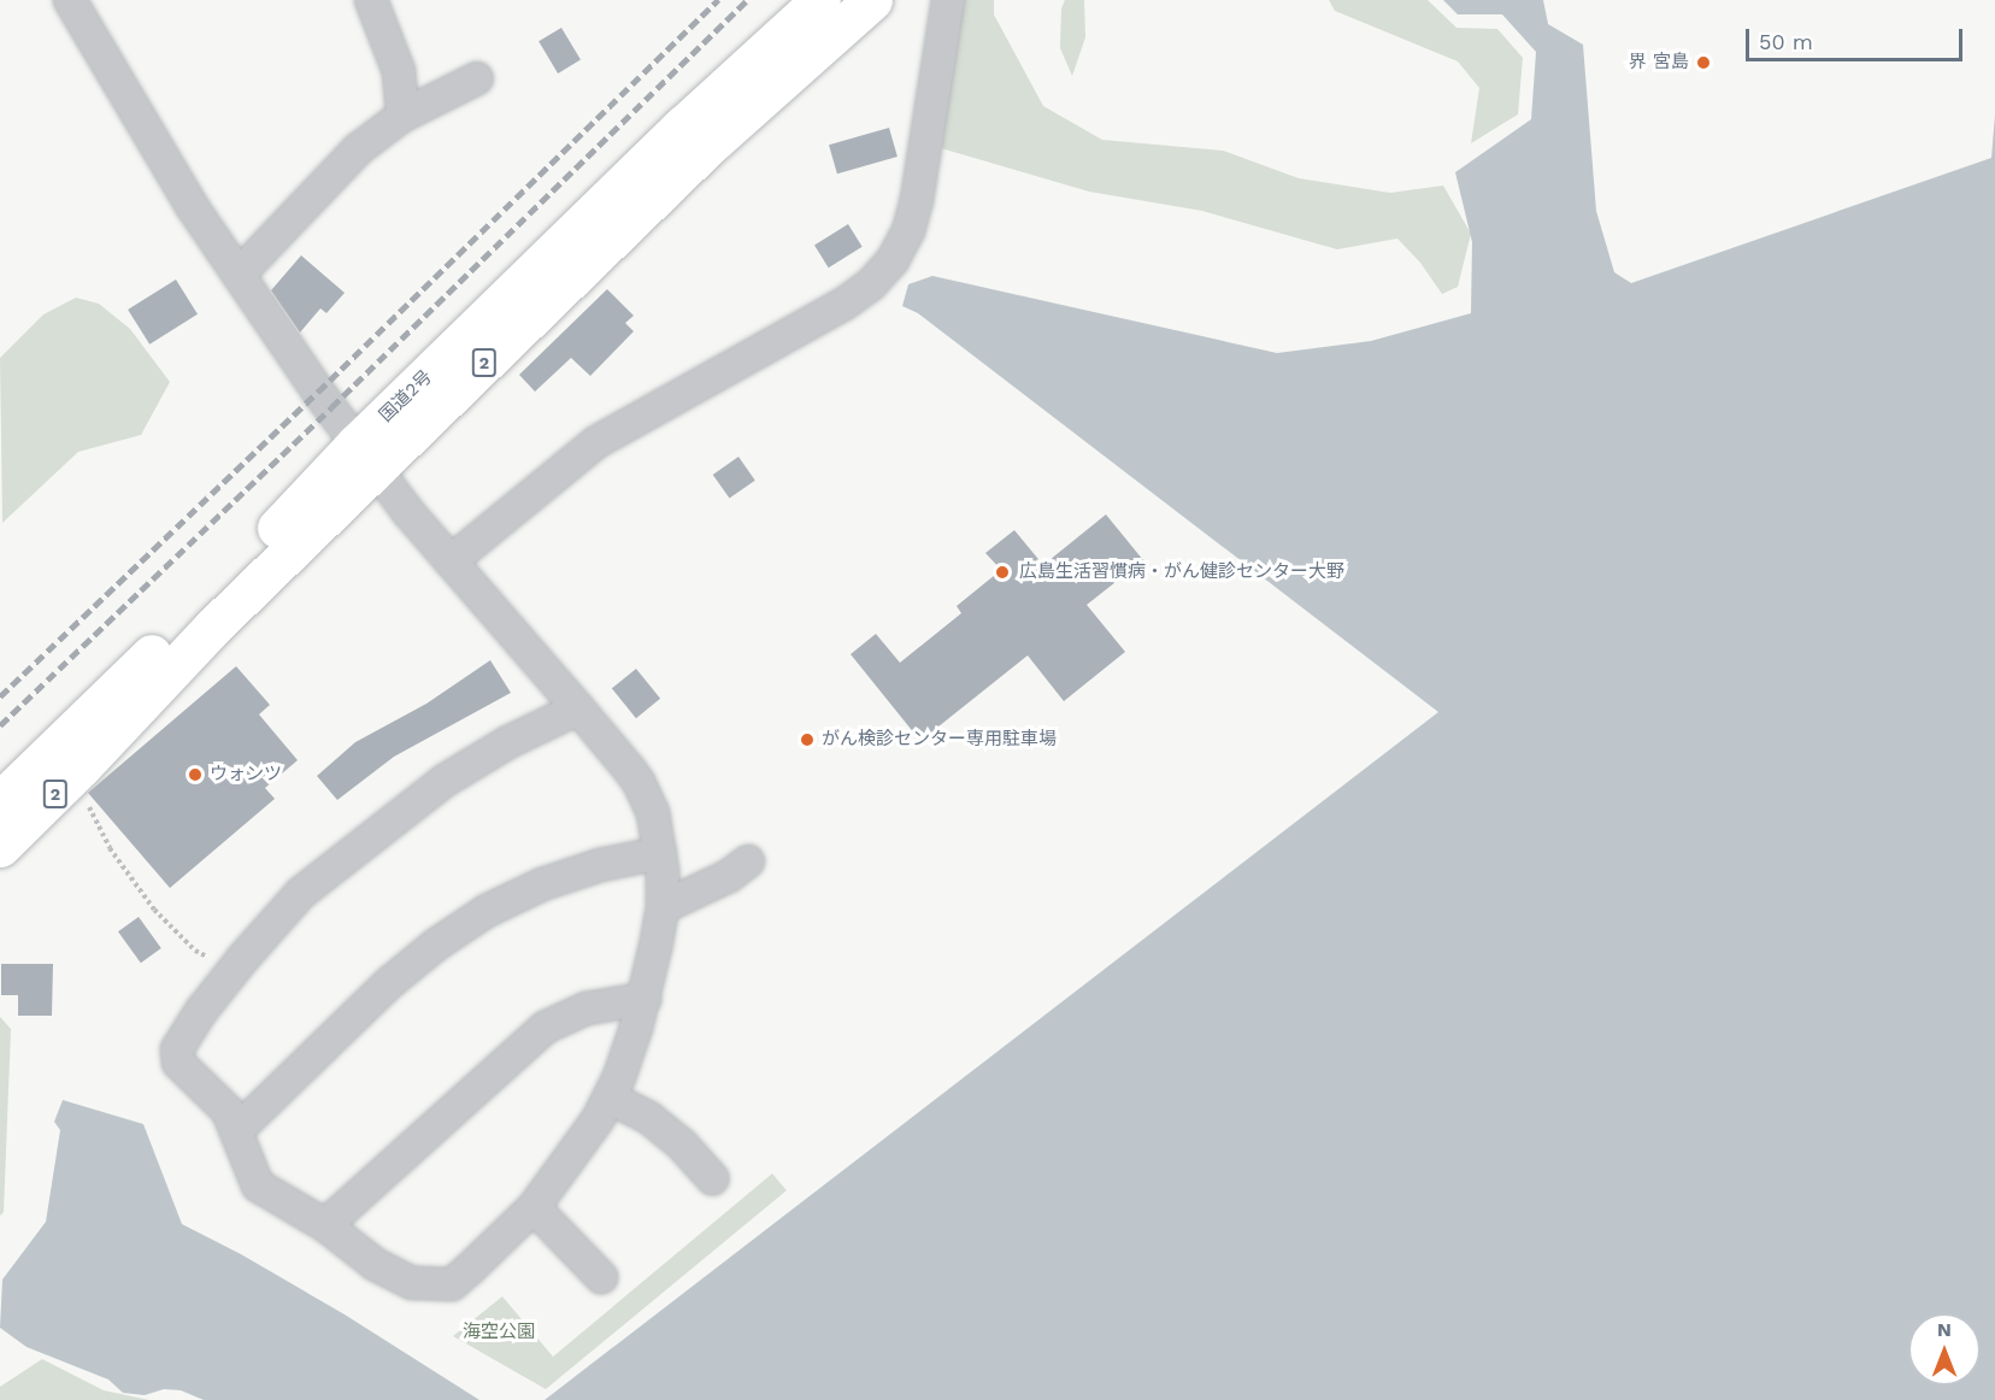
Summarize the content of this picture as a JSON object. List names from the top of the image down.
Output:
{
  "streets": {
    "highway": ["2", "国道2号"]
  },
  "parks": ["海空公園"],
  "places": [
    "界 宮島",
    "広島生活習慣病・がん健診センター大野",
    "がん検診センター専用駐車場",
    "ウォンツ"
  ],
  "scale_bar": "50 m",
  "north": "top"
}
